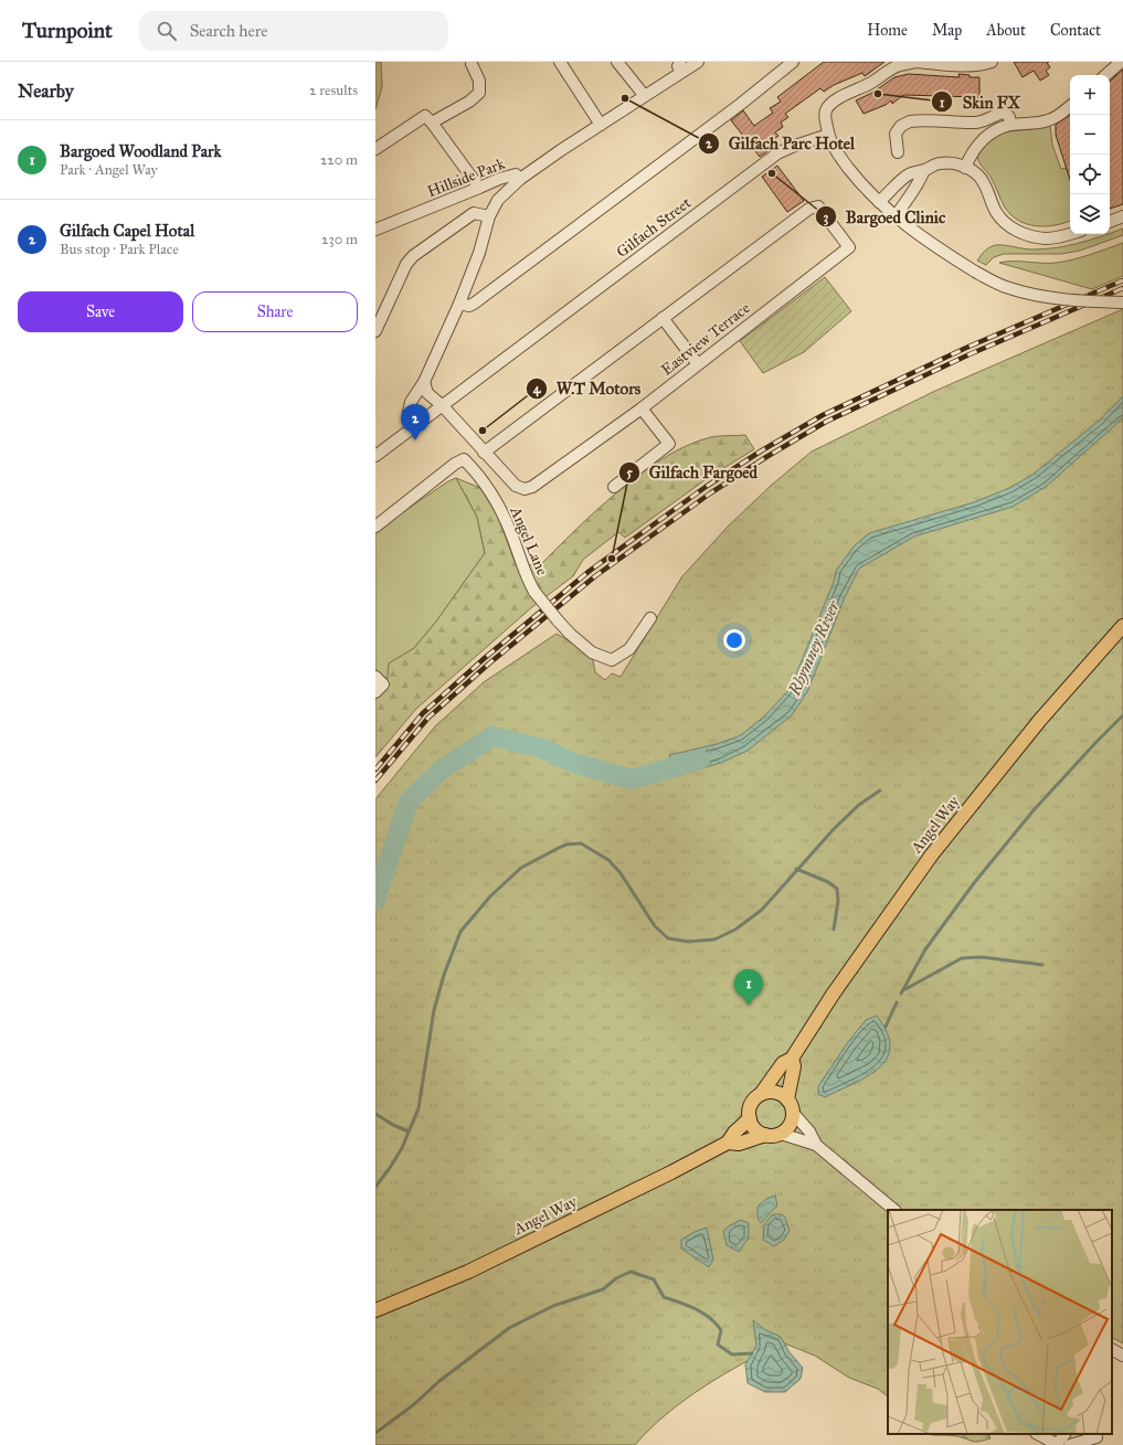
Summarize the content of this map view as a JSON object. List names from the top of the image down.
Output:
{
  "streets": {
    "main road": ["Angel Way"],
    "street": [
      "Hillside Park",
      "Gilfach Street",
      "Eastview Terrace",
      "Angel Lane"
    ]
  },
  "crossings": [
    ["Gilfach Street", "Eastview Terrace"]
  ],
  "water": ["Rhymney River"],
  "places": [
    "Skin FX",
    "Gilfach Parc Hotel",
    "Bargoed Clinic",
    "W.T Motors",
    "Gilfach Fargoed"
  ],
  "page": {
    "header": "Turnpoint",
    "search": "Search here",
    "nav": [
      "Home",
      "Map",
      "About",
      "Contact"
    ],
    "heading": ["Nearby", "2 results"],
    "map_buttons": ["+", "−"],
    "list": [
      {
        "mark": "1",
        "name": "Bargoed Woodland Park",
        "note": "Park · Angel Way",
        "value": "220 m"
      },
      {
        "mark": "2",
        "name": "Gilfach Capel Hotal",
        "note": "Bus stop · Park Place",
        "value": "230 m"
      }
    ],
    "buttons": ["Save", "Share"],
    "pins": ["2", "1"]
  }
}
